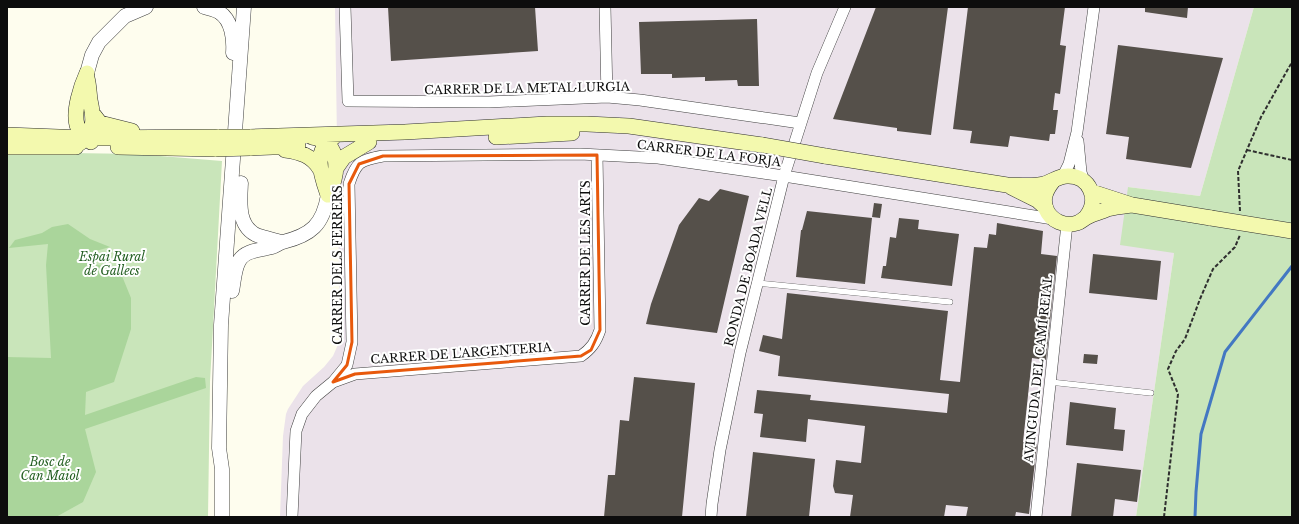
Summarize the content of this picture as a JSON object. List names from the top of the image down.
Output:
{
  "streets": {
    "street": [
      "CARRER DE LA METAL·LURGIA",
      "CARRER DE LA FORJA",
      "CARRER DE LES ARTS",
      "CARRER DELS FERRERS",
      "RONDA DE BOADA VELL",
      "CARRER DE L'ARGENTERIA",
      "AVINGUDA DEL CAMÍ REIAL"
    ]
  },
  "crossings": [
    ["CARRER DE LA METAL·LURGIA", "RONDA DE BOADA VELL"],
    ["CARRER DE LA FORJA", "CARRER DE LES ARTS"],
    ["CARRER DE LA FORJA", "CARRER DELS FERRERS"],
    ["CARRER DE LA FORJA", "RONDA DE BOADA VELL"],
    ["CARRER DE LA FORJA", "AVINGUDA DEL CAMÍ REIAL"],
    ["CARRER DE LES ARTS", "CARRER DE L'ARGENTERIA"],
    ["CARRER DELS FERRERS", "CARRER DE L'ARGENTERIA"]
  ],
  "parks": ["Espai Rural de Gallecs", "Bosc de Can Maiol"]
}
